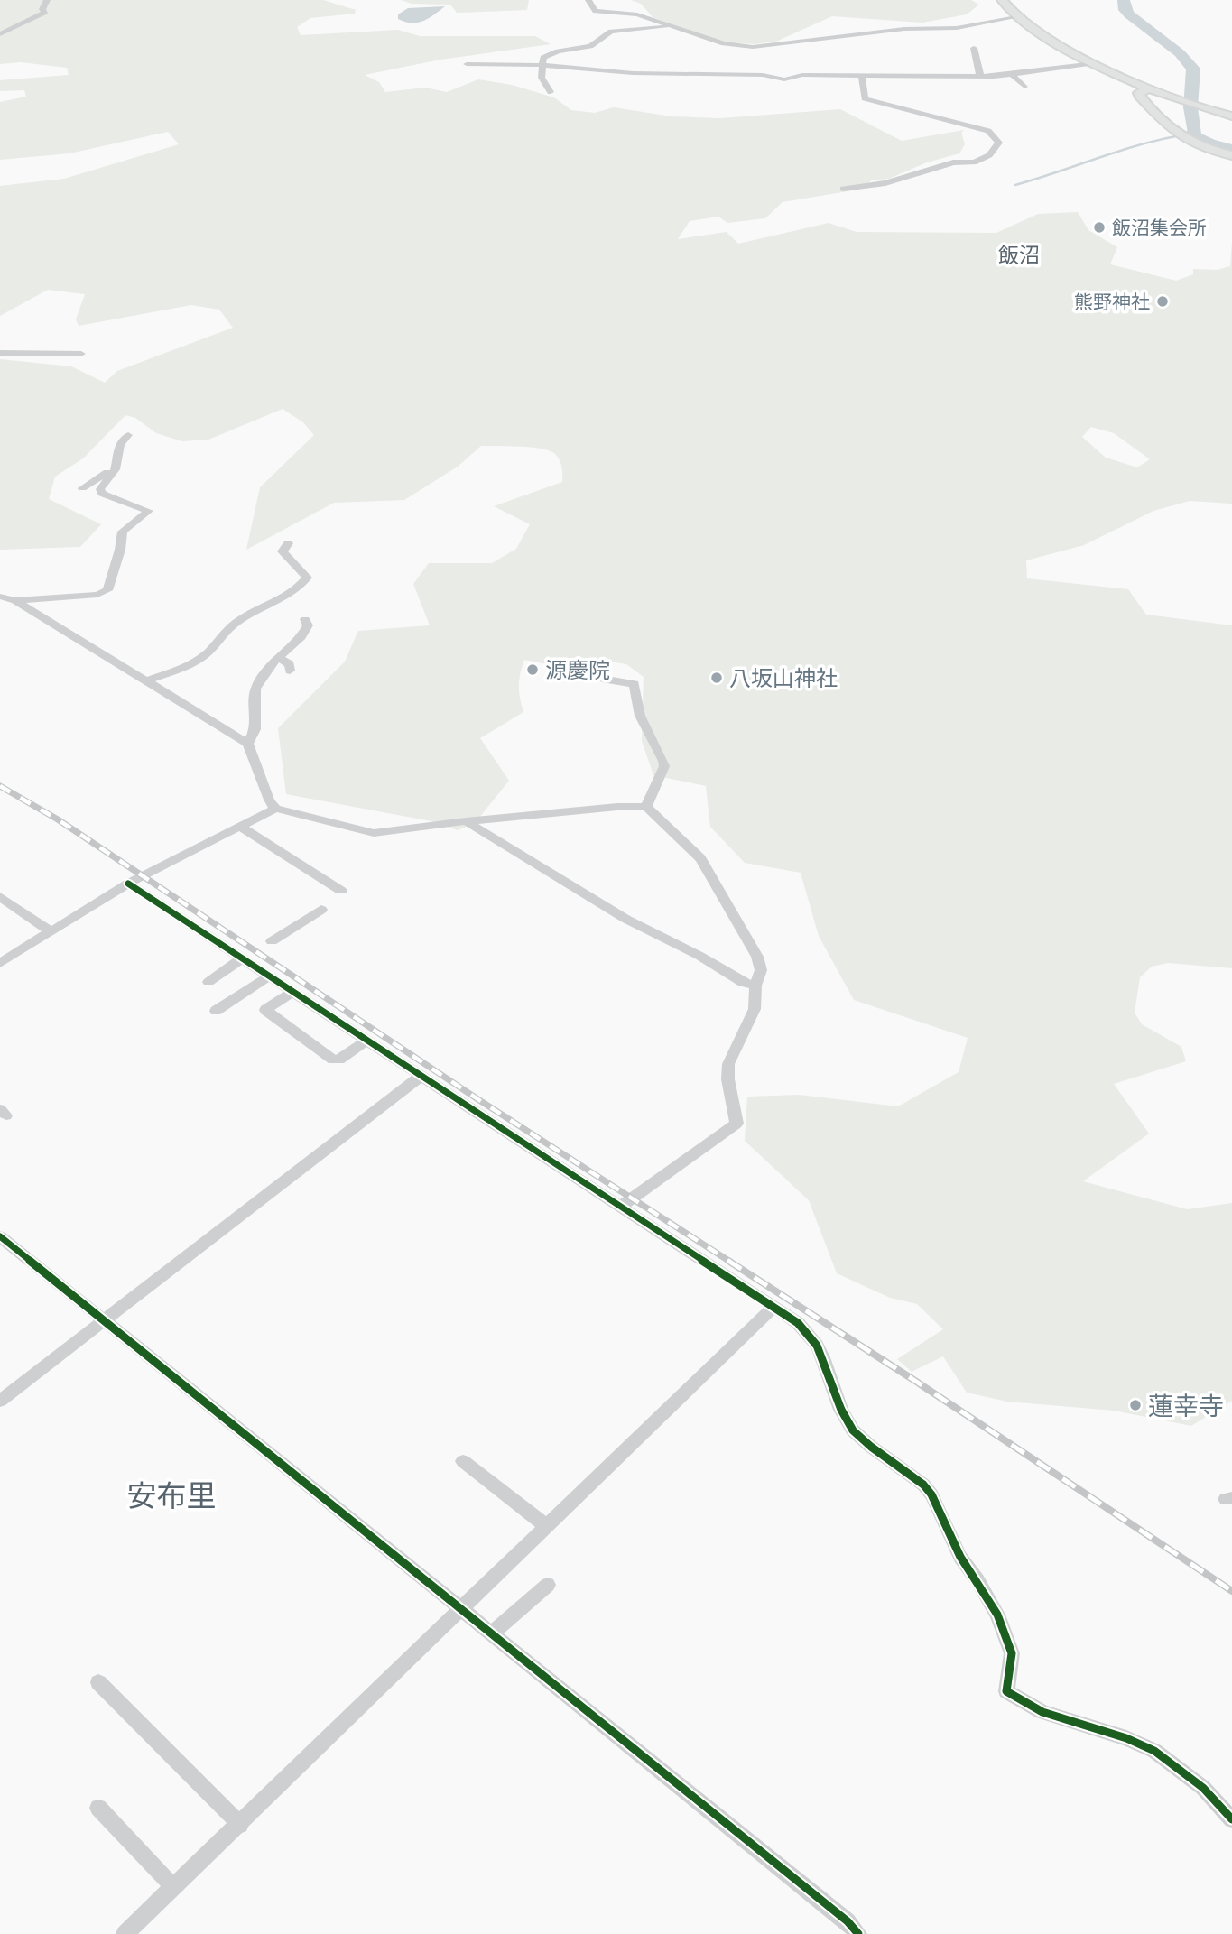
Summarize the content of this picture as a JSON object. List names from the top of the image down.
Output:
{
  "districts": ["飯沼", "安布里"],
  "places": [
    "飯沼集会所",
    "熊野神社",
    "源慶院",
    "八坂山神社",
    "蓮幸寺"
  ]
}
